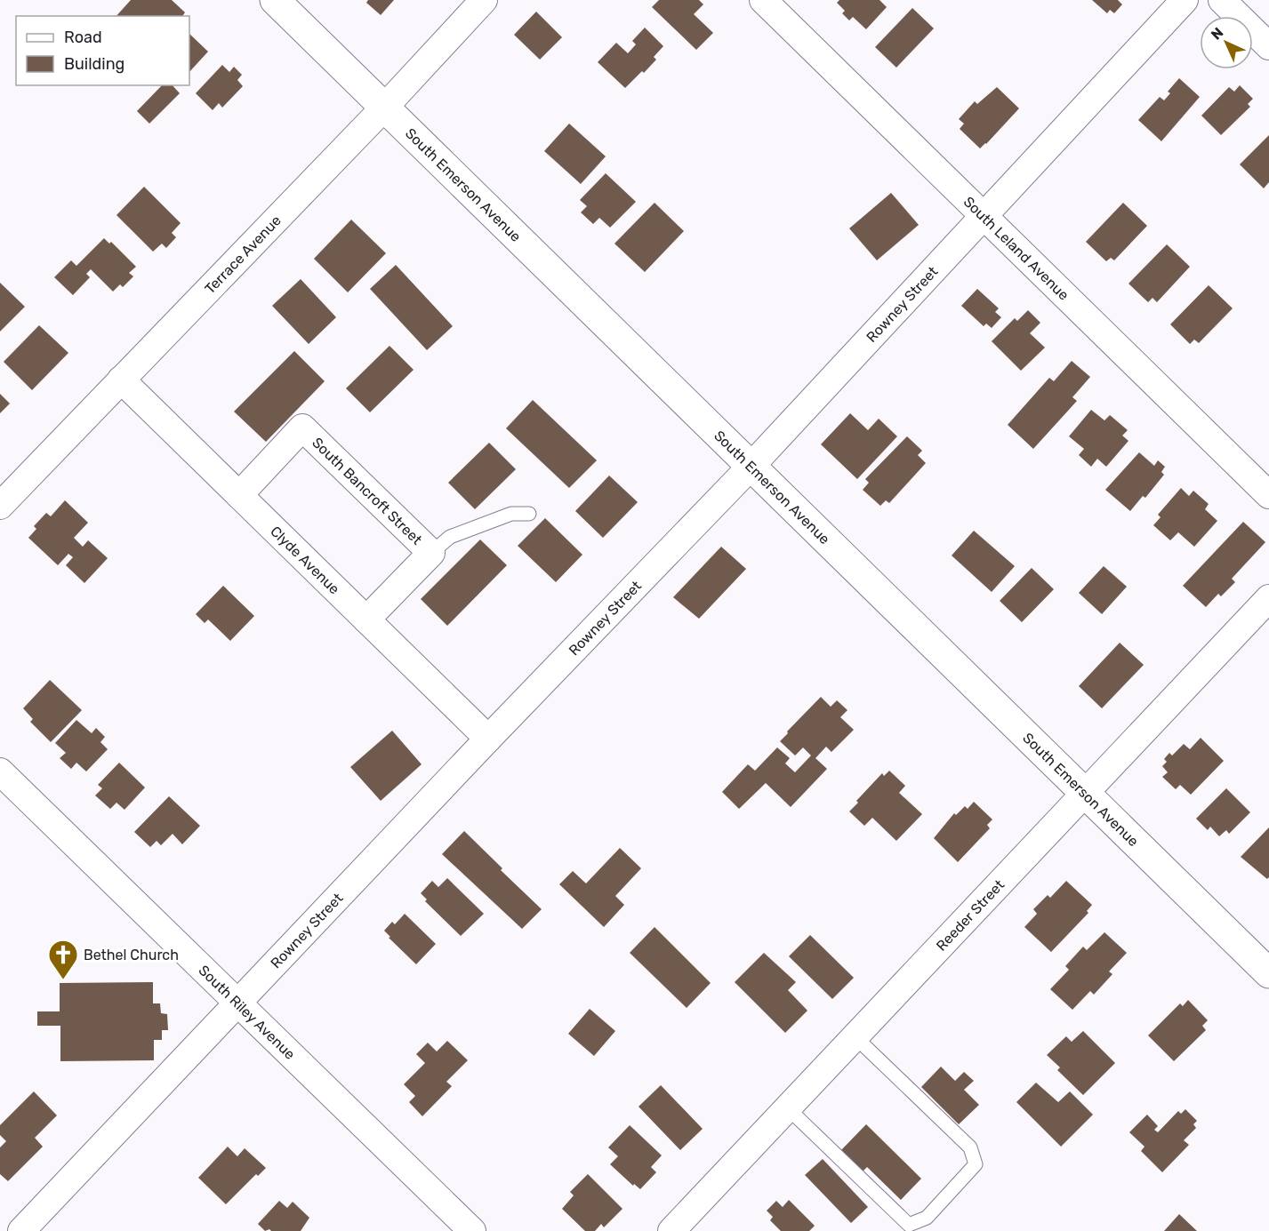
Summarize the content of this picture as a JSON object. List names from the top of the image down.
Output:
{
  "streets": {
    "main road": ["South Emerson Avenue"],
    "street": [
      "South Leland Avenue",
      "Terrace Avenue",
      "Rowney Street",
      "South Bancroft Street",
      "Clyde Avenue",
      "Reeder Street",
      "South Riley Avenue"
    ]
  },
  "crossings": [
    ["South Emerson Avenue", "Terrace Avenue"],
    ["South Emerson Avenue", "Rowney Street"],
    ["South Emerson Avenue", "Reeder Street"],
    ["South Leland Avenue", "Rowney Street"],
    ["Terrace Avenue", "Clyde Avenue"],
    ["Rowney Street", "Clyde Avenue"],
    ["Rowney Street", "South Riley Avenue"],
    ["South Bancroft Street", "Clyde Avenue"]
  ],
  "places": {
    "church": ["Bethel Church"]
  },
  "legend": ["Road", "Building"],
  "north": "top left"
}
